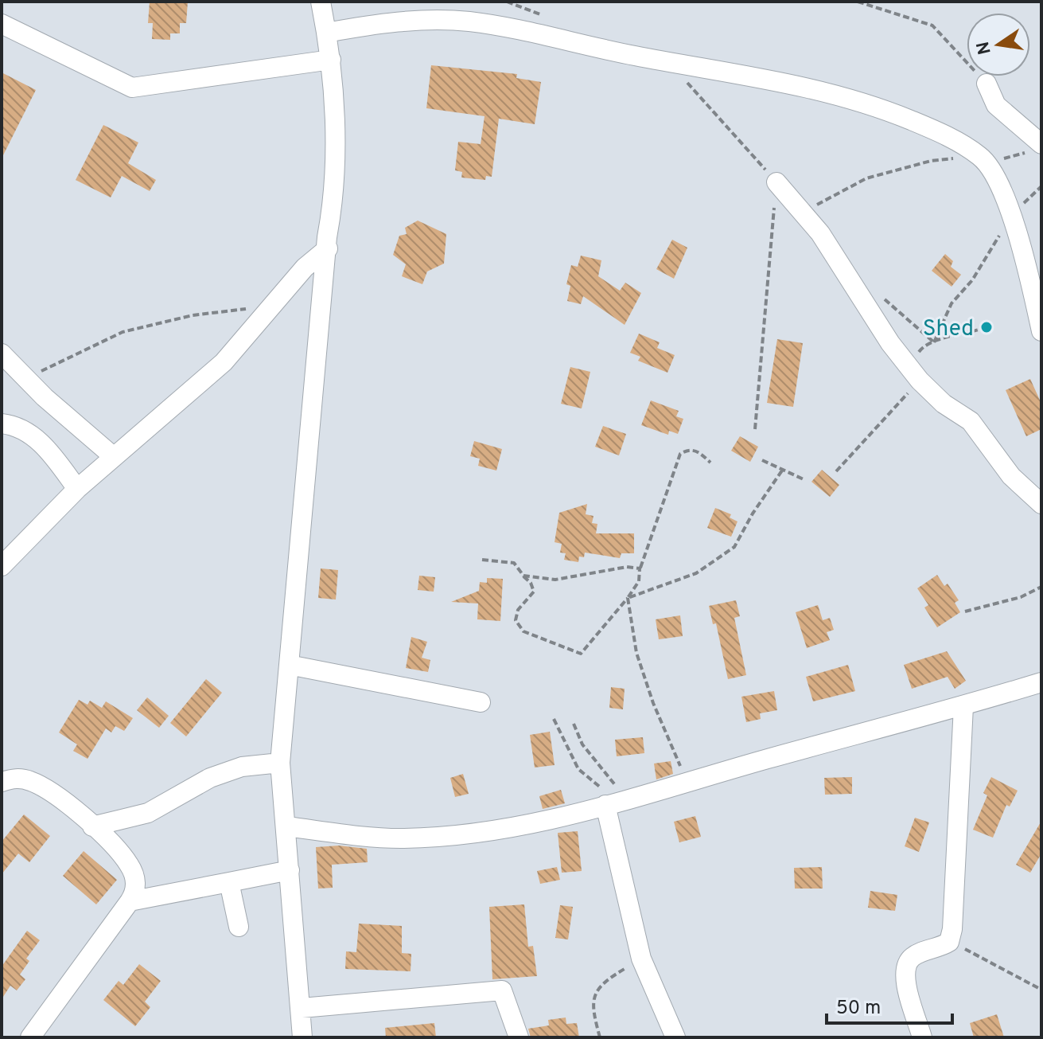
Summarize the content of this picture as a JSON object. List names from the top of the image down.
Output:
{
  "places": ["Shed"],
  "scale_bar": "50 m",
  "north": "left"
}
